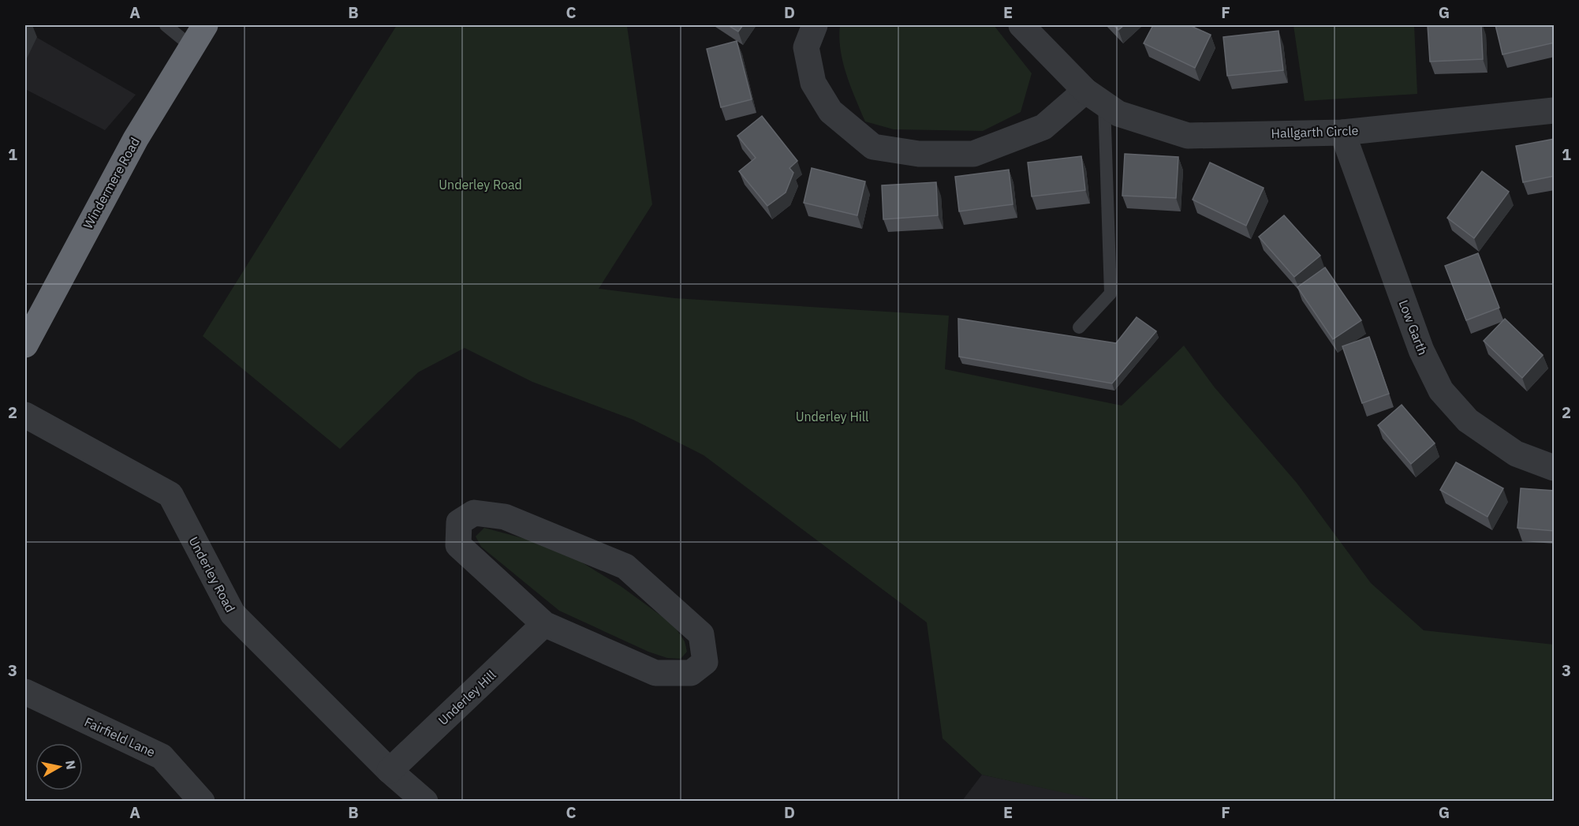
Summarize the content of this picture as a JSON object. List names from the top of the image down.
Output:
{
  "streets": {
    "highway": ["Windermere Road"],
    "street": [
      "Hallgarth Circle",
      "Low Garth",
      "Underley Road",
      "Underley Hill",
      "Fairfield Lane"
    ]
  },
  "crossings": [
    ["Hallgarth Circle", "Low Garth"],
    ["Underley Road", "Underley Hill"]
  ],
  "parks": ["Underley Road", "Underley Hill"],
  "north": "right",
  "grid": {
    "columns": [
      "A",
      "B",
      "C",
      "D",
      "E",
      "F",
      "G"
    ],
    "rows": ["1", "2", "3"]
  }
}
